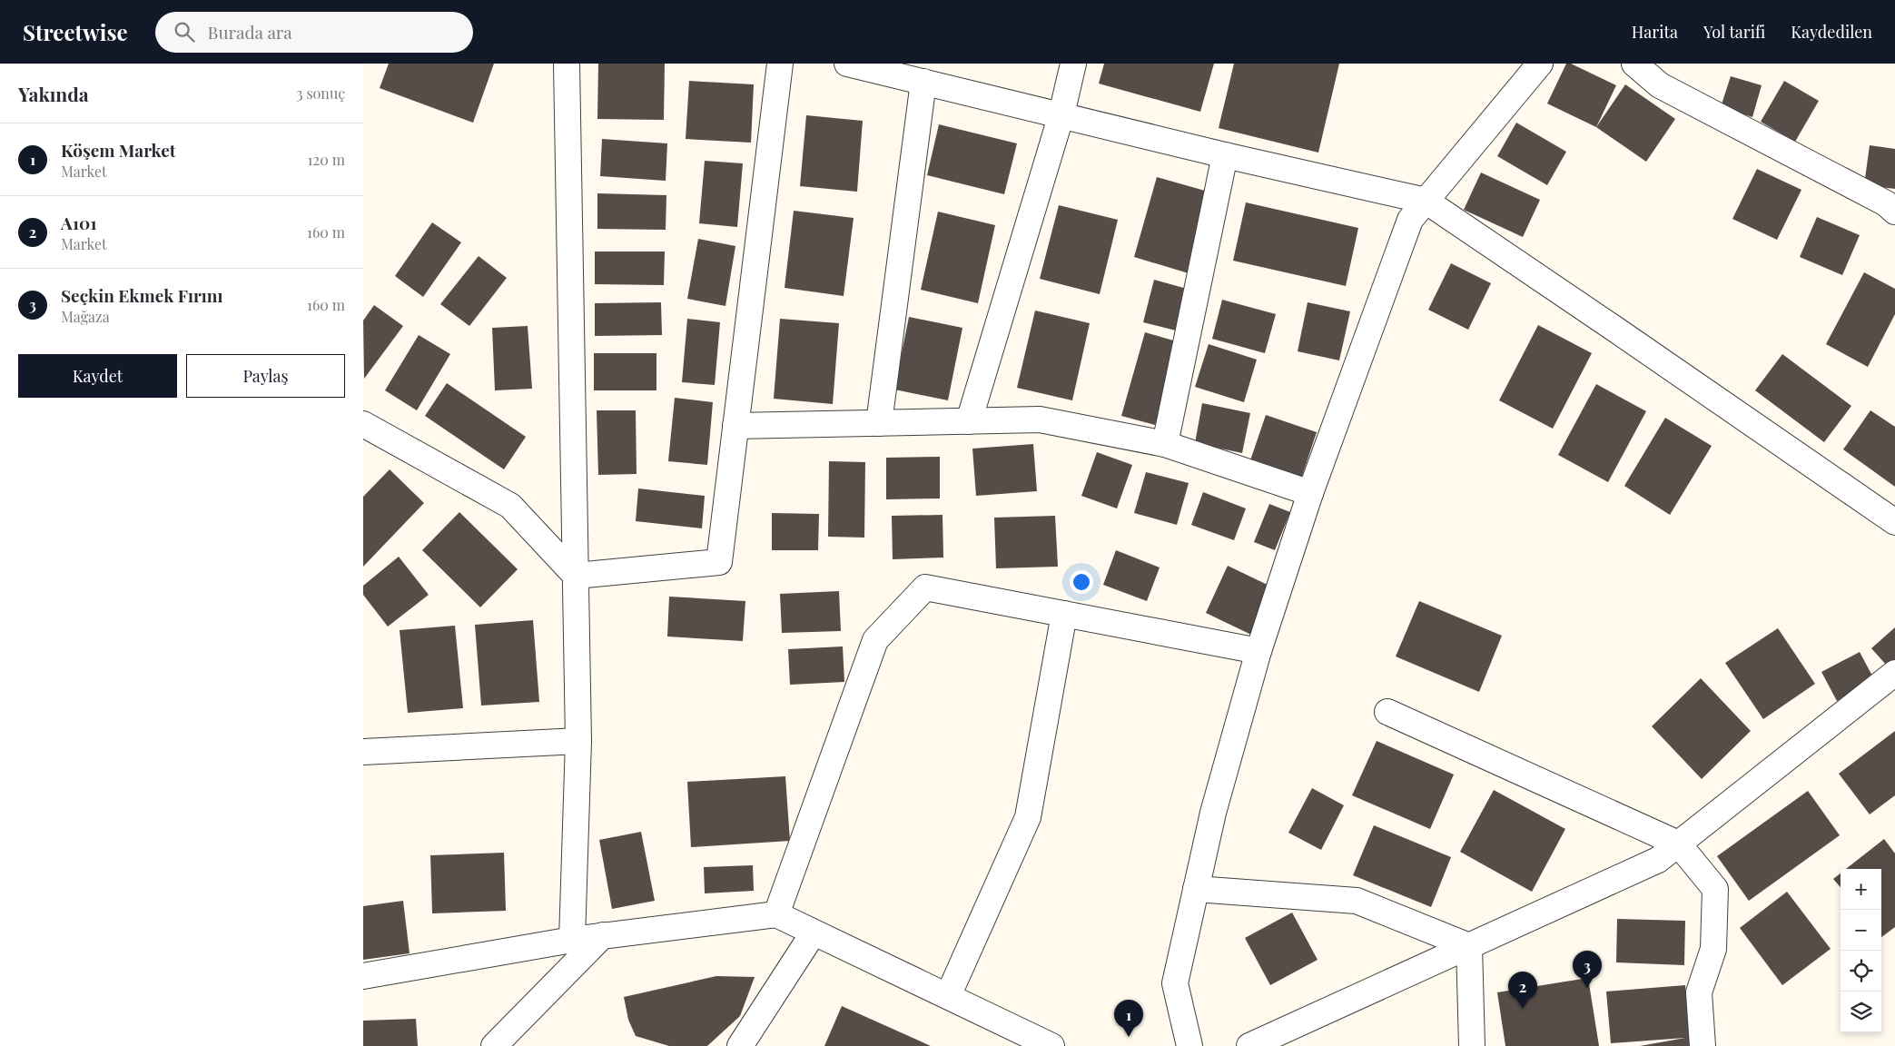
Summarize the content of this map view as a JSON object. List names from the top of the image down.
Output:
{
  "page": {
    "header": "Streetwise",
    "search": "Burada ara",
    "nav": ["Harita", "Yol tarifi", "Kaydedilen"],
    "heading": ["Yakında", "3 sonuç"],
    "list": [
      {
        "mark": "1",
        "name": "Köşem Market",
        "note": "Market",
        "value": "120 m"
      },
      {
        "mark": "2",
        "name": "A101",
        "note": "Market",
        "value": "160 m"
      },
      {
        "mark": "3",
        "name": "Seçkin Ekmek Fırını",
        "note": "Mağaza",
        "value": "160 m"
      }
    ],
    "buttons": ["Kaydet", "Paylaş"],
    "map_buttons": ["+", "−"],
    "pins": ["3", "2", "1"]
  }
}
